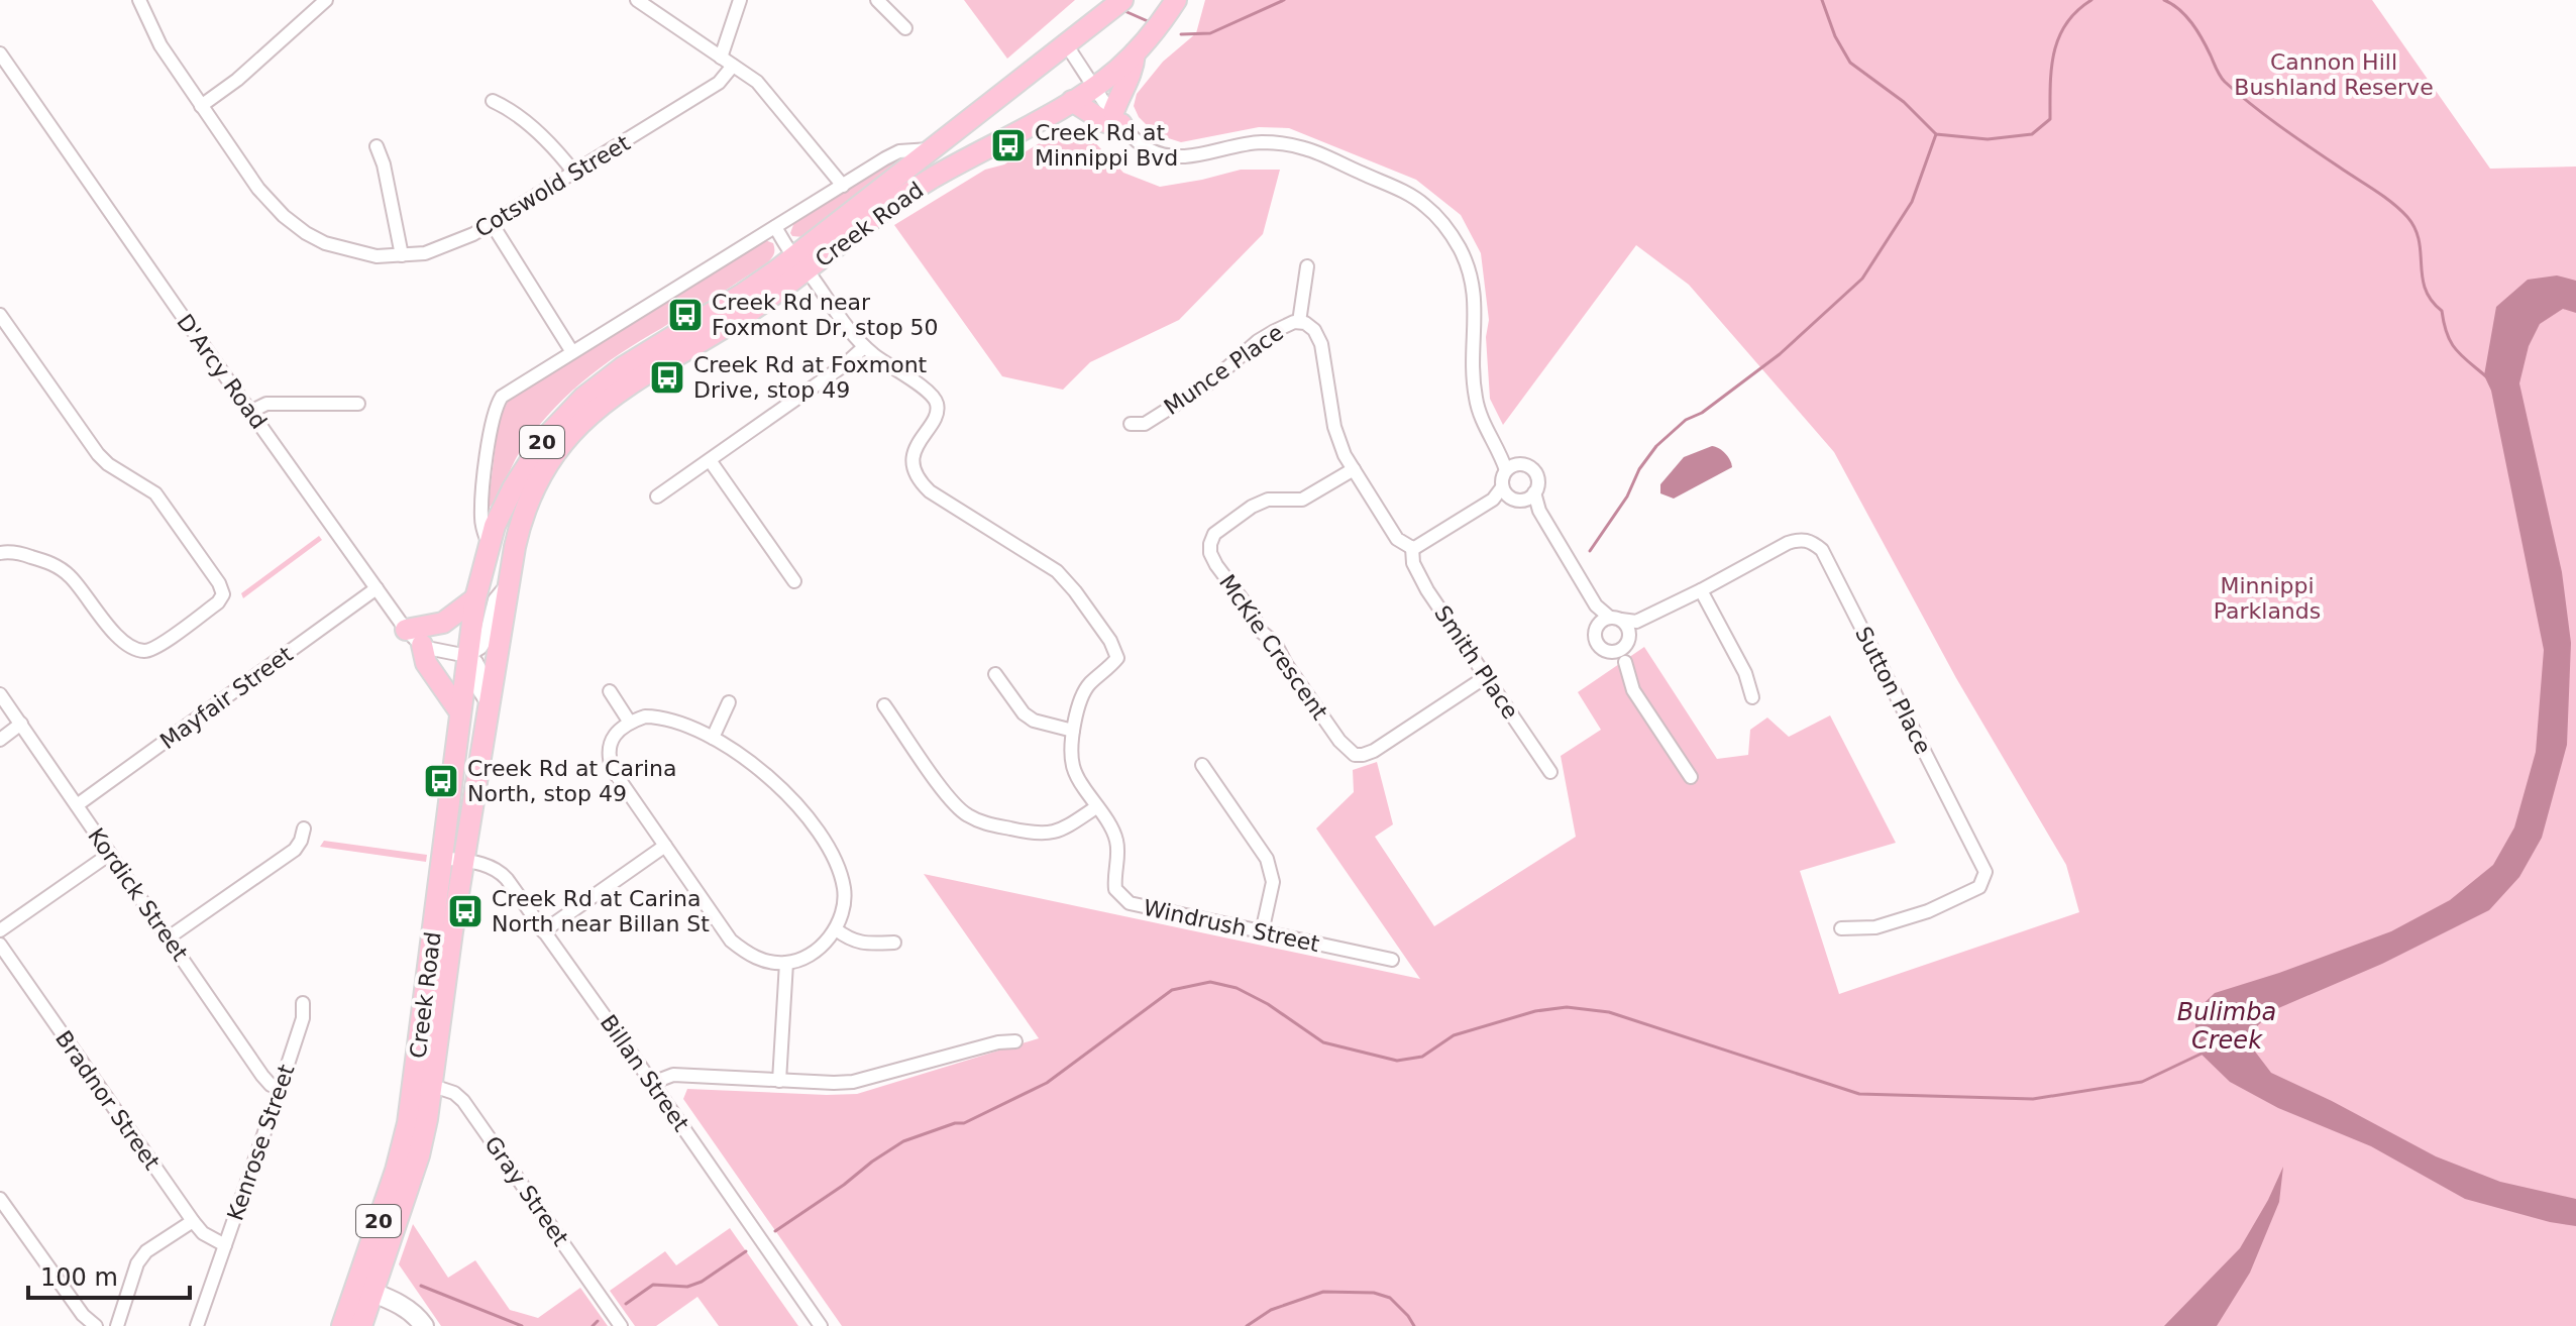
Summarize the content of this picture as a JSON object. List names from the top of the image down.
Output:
{
  "streets": {
    "main road": ["Creek Road", "20"],
    "street": [
      "Cotswold Street",
      "Munce Place",
      "D'Arcy Road",
      "McKie Crescent",
      "Smith Place",
      "Sutton Place",
      "Mayfair Street",
      "Kordick Street",
      "Windrush Street",
      "Billan Street",
      "Bradnor Street",
      "Kenrose Street",
      "Gray Street"
    ]
  },
  "crossings": [
    ["Creek Road", "D'Arcy Road"],
    ["Creek Road", "Billan Street"],
    ["Creek Road", "Gray Street"],
    ["Munce Place", "McKie Crescent"],
    ["Munce Place", "Smith Place"],
    ["D'Arcy Road", "Mayfair Street"],
    ["McKie Crescent", "Smith Place"],
    ["Mayfair Street", "Kordick Street"],
    ["Kordick Street", "Kenrose Street"],
    ["Bradnor Street", "Kenrose Street"]
  ],
  "water": ["Bulimba Creek"],
  "parks": ["Cannon Hill Bushland Reserve", "Minnippi Parklands"],
  "places": {
    "bus stop": [
      "Creek Rd at Minnippi Bvd",
      "Creek Rd near Foxmont Dr, stop 50",
      "Creek Rd at Foxmont Drive, stop 49",
      "Creek Rd at Carina North, stop 49",
      "Creek Rd at Carina North near Billan St"
    ]
  },
  "scale_bar": "100 m"
}
